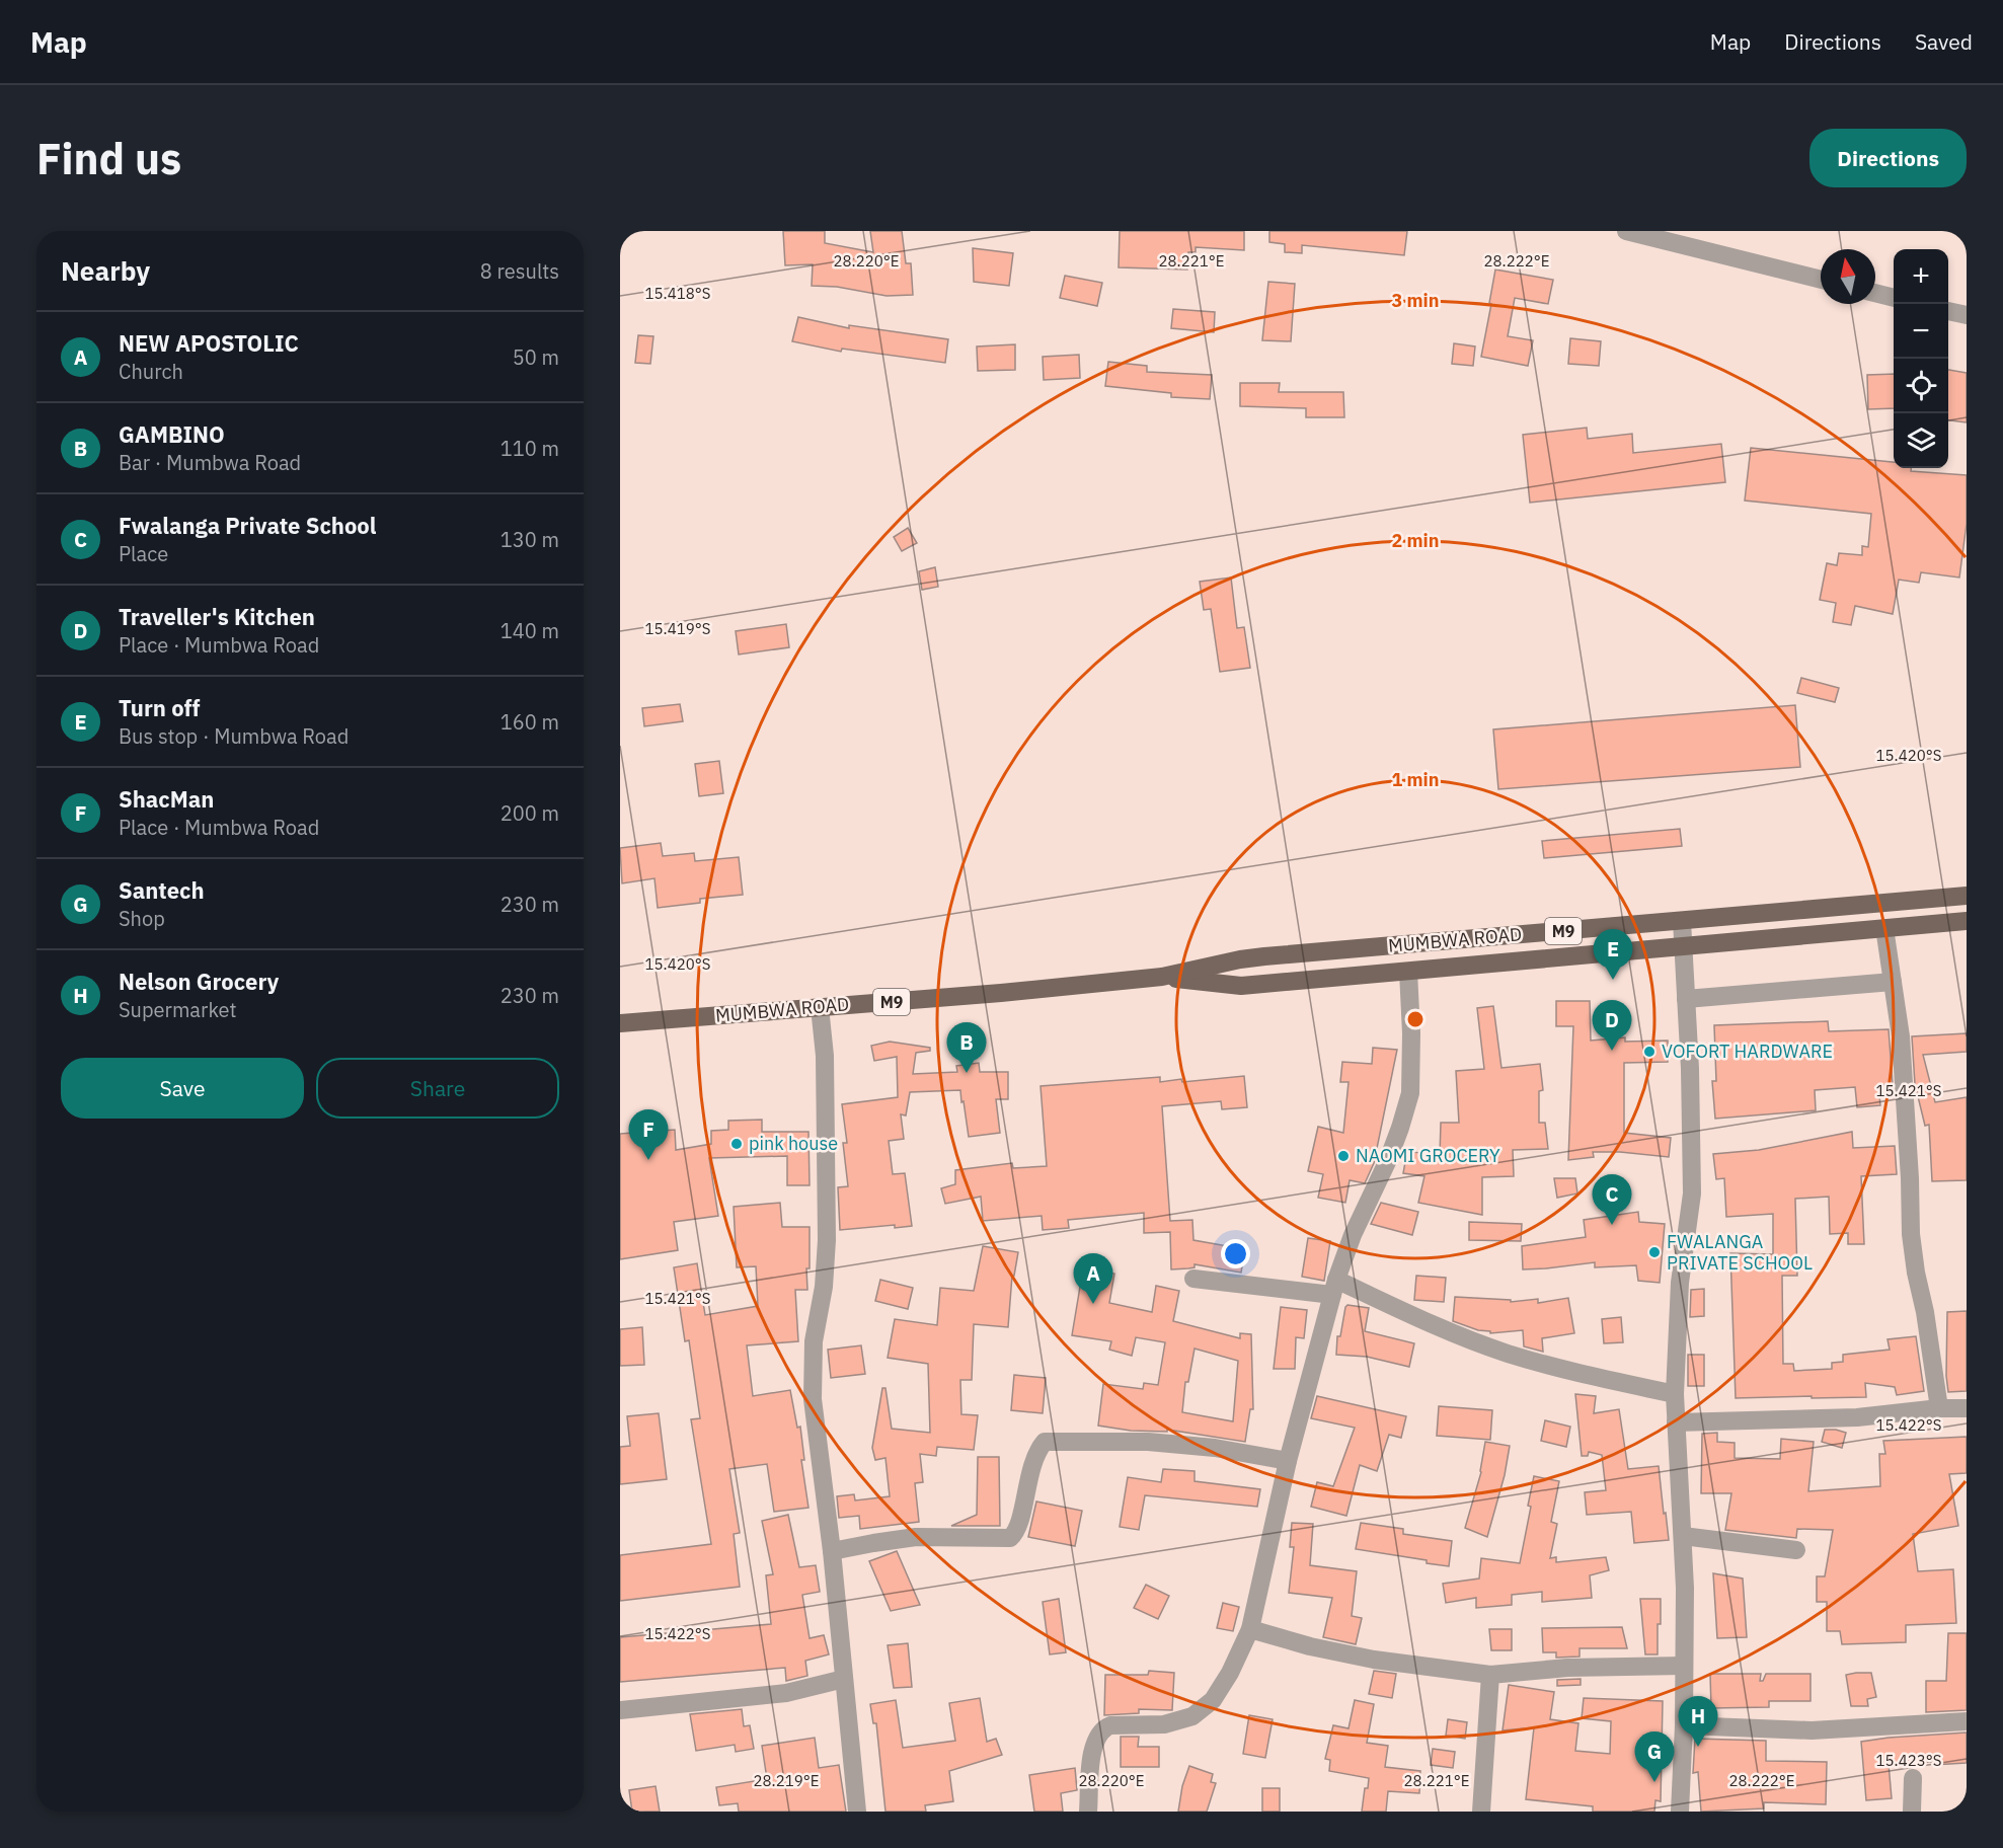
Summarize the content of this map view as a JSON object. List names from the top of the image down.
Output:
{
  "streets": {
    "main road": ["M9", "MUMBWA ROAD"]
  },
  "places": [
    "VOFORT HARDWARE",
    "pink house",
    "NAOMI GROCERY",
    "FWALANGA PRIVATE SCHOOL"
  ],
  "north": "top",
  "page": {
    "header": "Map",
    "nav": ["Map", "Directions", "Saved"],
    "buttons": [
      "Directions",
      ["Save", "Share"]
    ],
    "title": "Find us",
    "heading": ["Nearby", "8 results"],
    "map_buttons": ["+", "−"],
    "list": [
      {
        "mark": "A",
        "name": "NEW APOSTOLIC",
        "note": "Church",
        "value": "50 m"
      },
      {
        "mark": "B",
        "name": "GAMBINO",
        "note": "Bar · Mumbwa Road",
        "value": "110 m"
      },
      {
        "mark": "C",
        "name": "Fwalanga Private School",
        "note": "Place",
        "value": "130 m"
      },
      {
        "mark": "D",
        "name": "Traveller's Kitchen",
        "note": "Place · Mumbwa Road",
        "value": "140 m"
      },
      {
        "mark": "E",
        "name": "Turn off",
        "note": "Bus stop · Mumbwa Road",
        "value": "160 m"
      },
      {
        "mark": "F",
        "name": "ShacMan",
        "note": "Place · Mumbwa Road",
        "value": "200 m"
      },
      {
        "mark": "G",
        "name": "Santech",
        "note": "Shop",
        "value": "230 m"
      },
      {
        "mark": "H",
        "name": "Nelson Grocery",
        "note": "Supermarket",
        "value": "230 m"
      }
    ],
    "pins": [
      "E",
      "D",
      "B",
      "F",
      "C",
      "A",
      "H",
      "G"
    ]
  },
  "coordinates": [
    "28.220°E",
    "28.221°E",
    "28.222°E",
    "15.418°S",
    "15.419°S",
    "15.420°S",
    "15.421°S",
    "15.422°S",
    "15.423°S",
    "28.219°E"
  ],
  "rings": ["3 min", "2 min", "1 min"]
}
